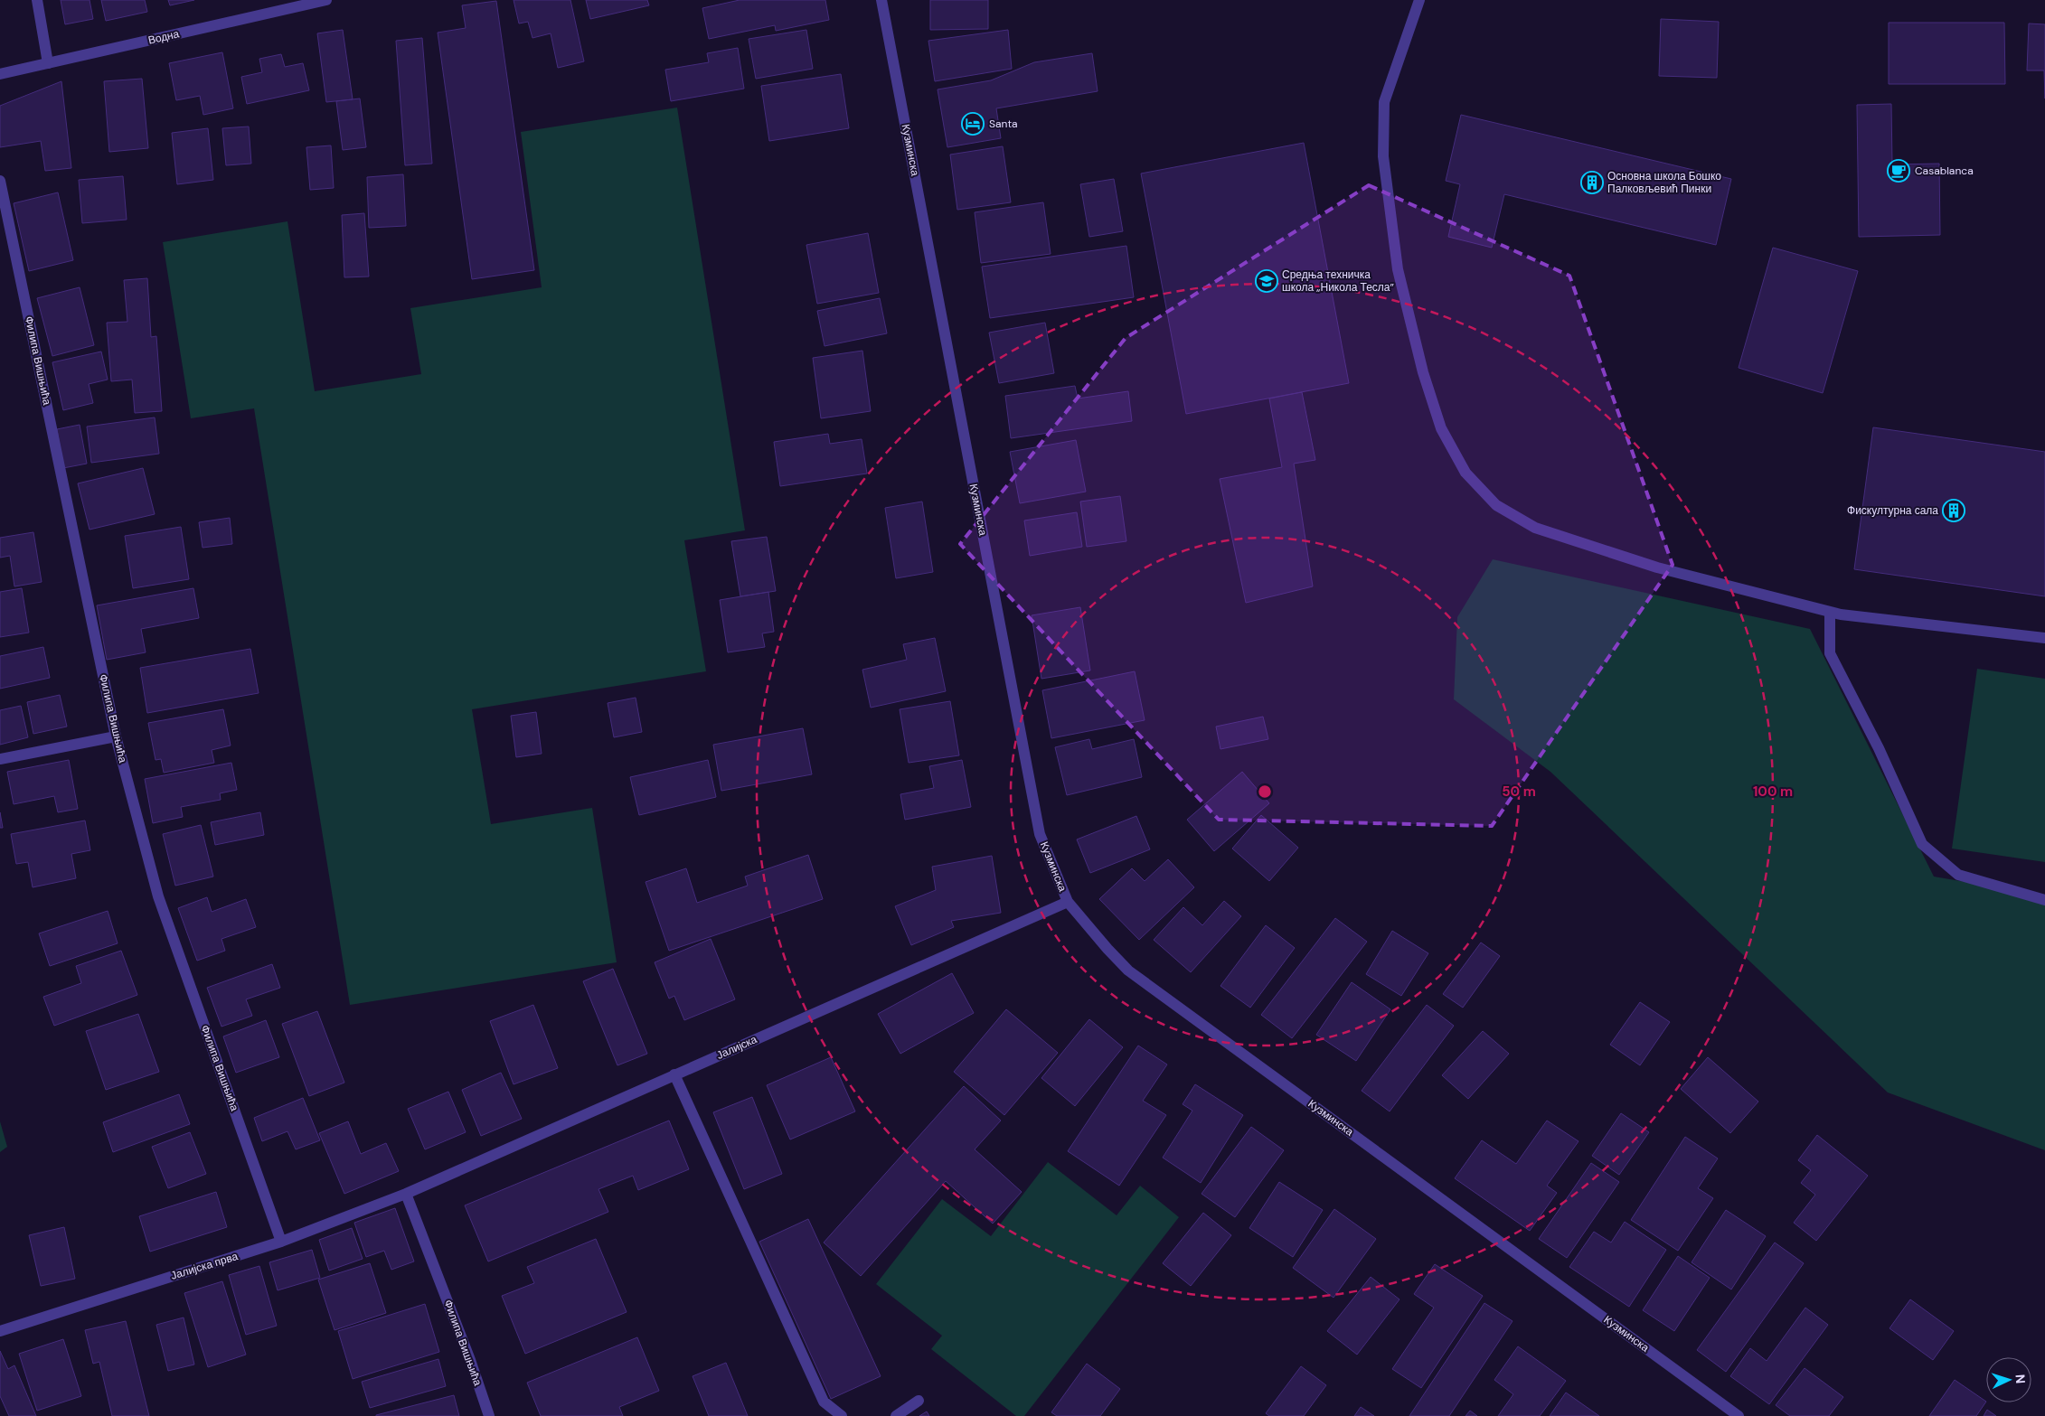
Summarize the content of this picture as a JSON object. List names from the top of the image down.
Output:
{
  "streets": {
    "street": [
      "Водна",
      "Кузминска",
      "Филипа Вишњића",
      "Јалијска",
      "Јалијска прва"
    ]
  },
  "crossings": [
    ["Кузминска", "Јалијска"],
    ["Филипа Вишњића", "Јалијска"],
    ["Филипа Вишњића", "Јалијска прва"],
    ["Јалијска", "Јалијска прва"]
  ],
  "places": {
    "hotel": ["Santa"],
    "cafe": ["Casablanca"],
    "building": ["Основна школа Бошко Палковљевић Пинки", "Фискултурна сала"],
    "school or university": ["Средња техничка школа „Никола Тесла”"]
  },
  "north": "right",
  "rings": ["50 m", "100 m"]
}
